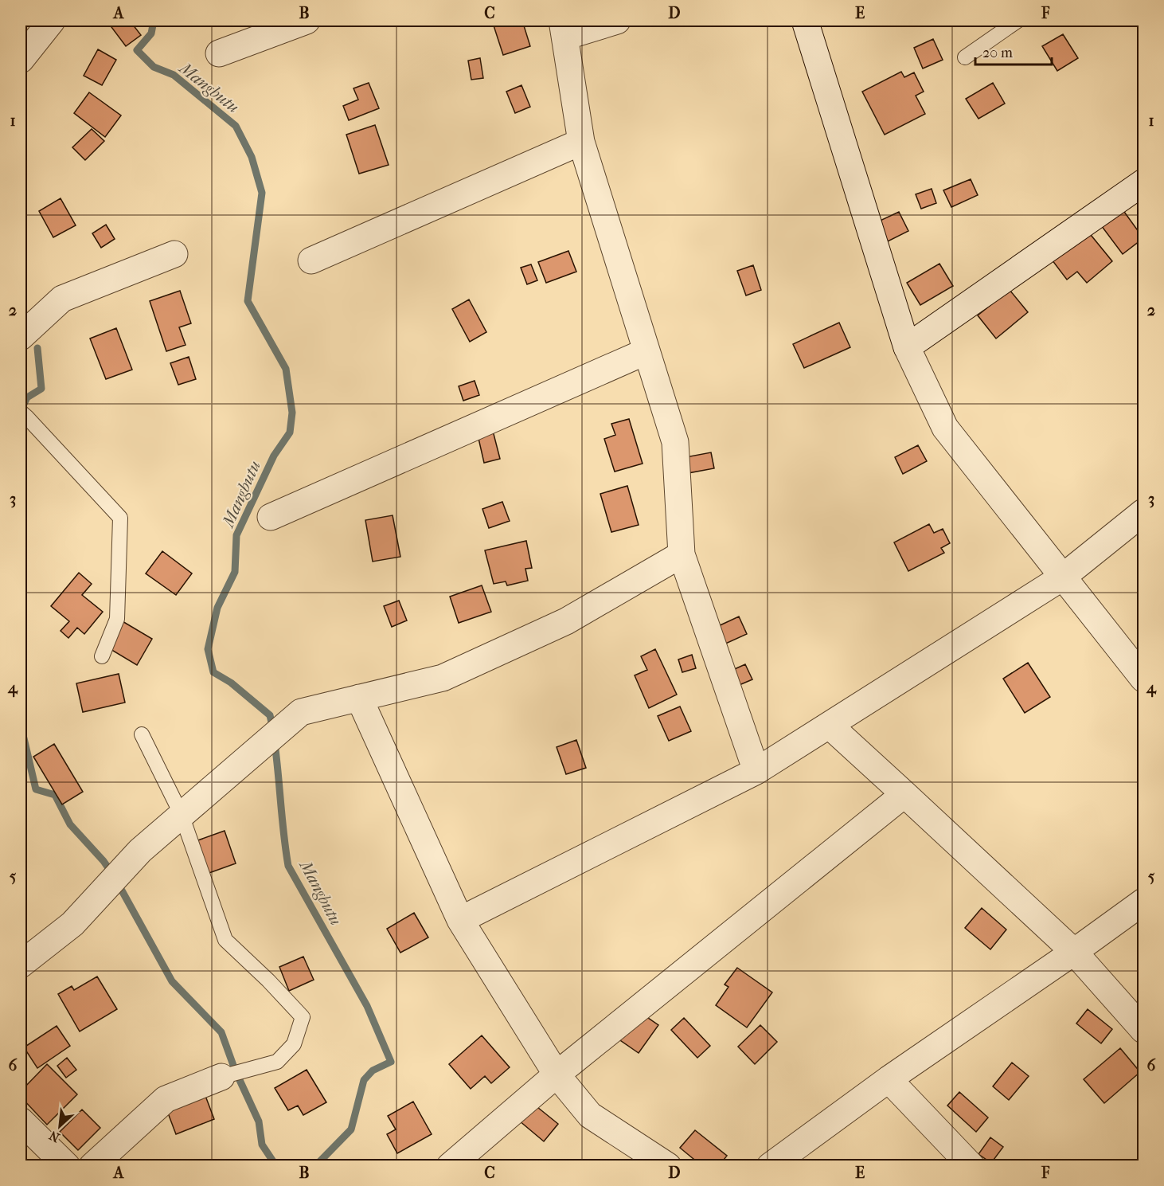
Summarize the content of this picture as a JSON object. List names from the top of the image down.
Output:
{
  "water": ["Mangbutu"],
  "scale_bar": "20 m",
  "north": "bottom left",
  "grid": {
    "columns": [
      "A",
      "B",
      "C",
      "D",
      "E",
      "F"
    ],
    "rows": [
      "1",
      "2",
      "3",
      "4",
      "5",
      "6"
    ]
  }
}
